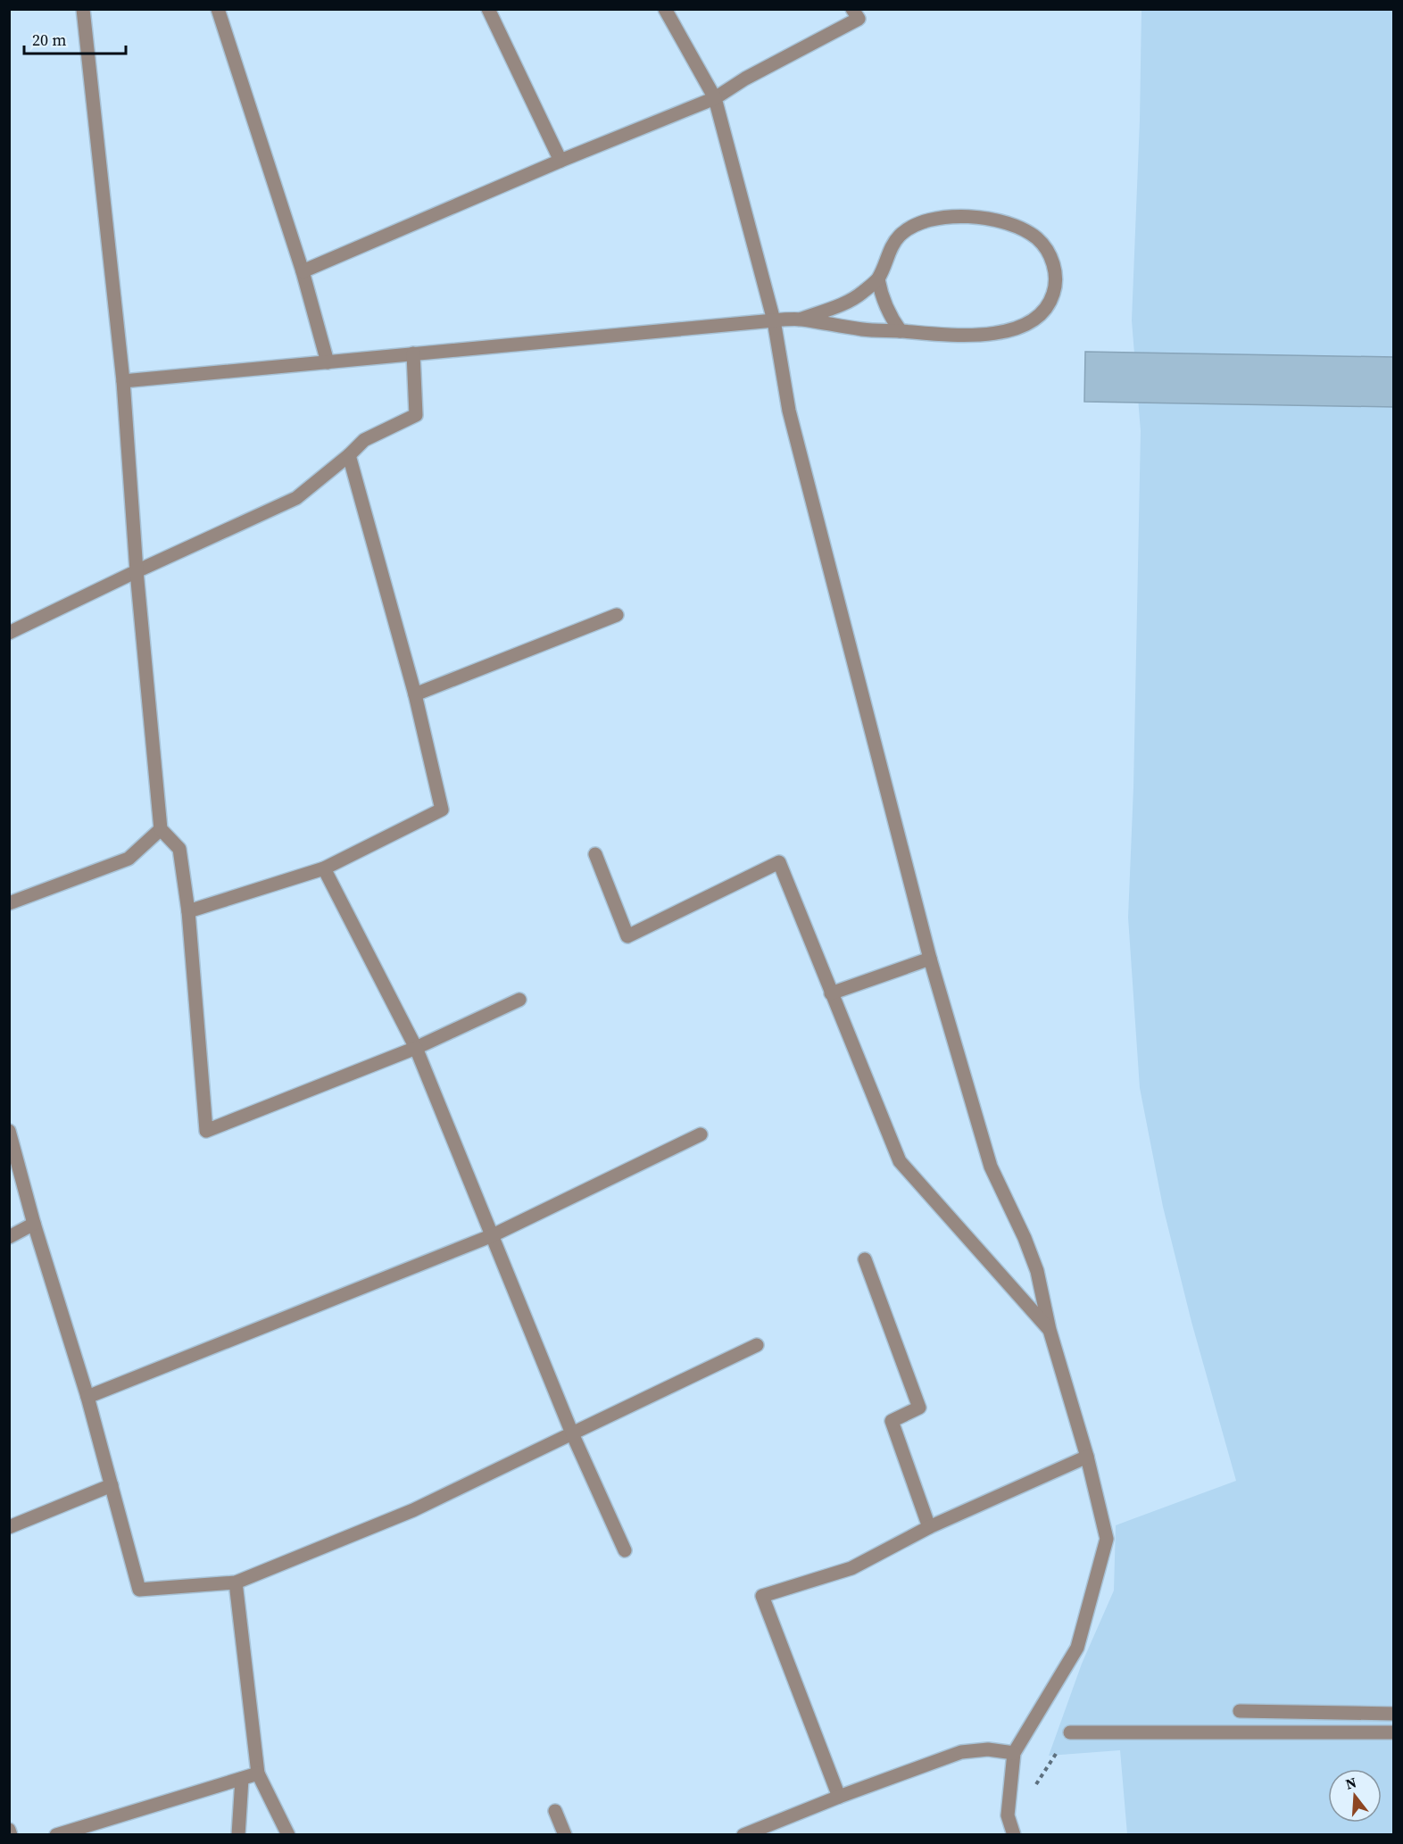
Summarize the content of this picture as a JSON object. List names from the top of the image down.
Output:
{
  "scale_bar": "20 m",
  "north": "top"
}
